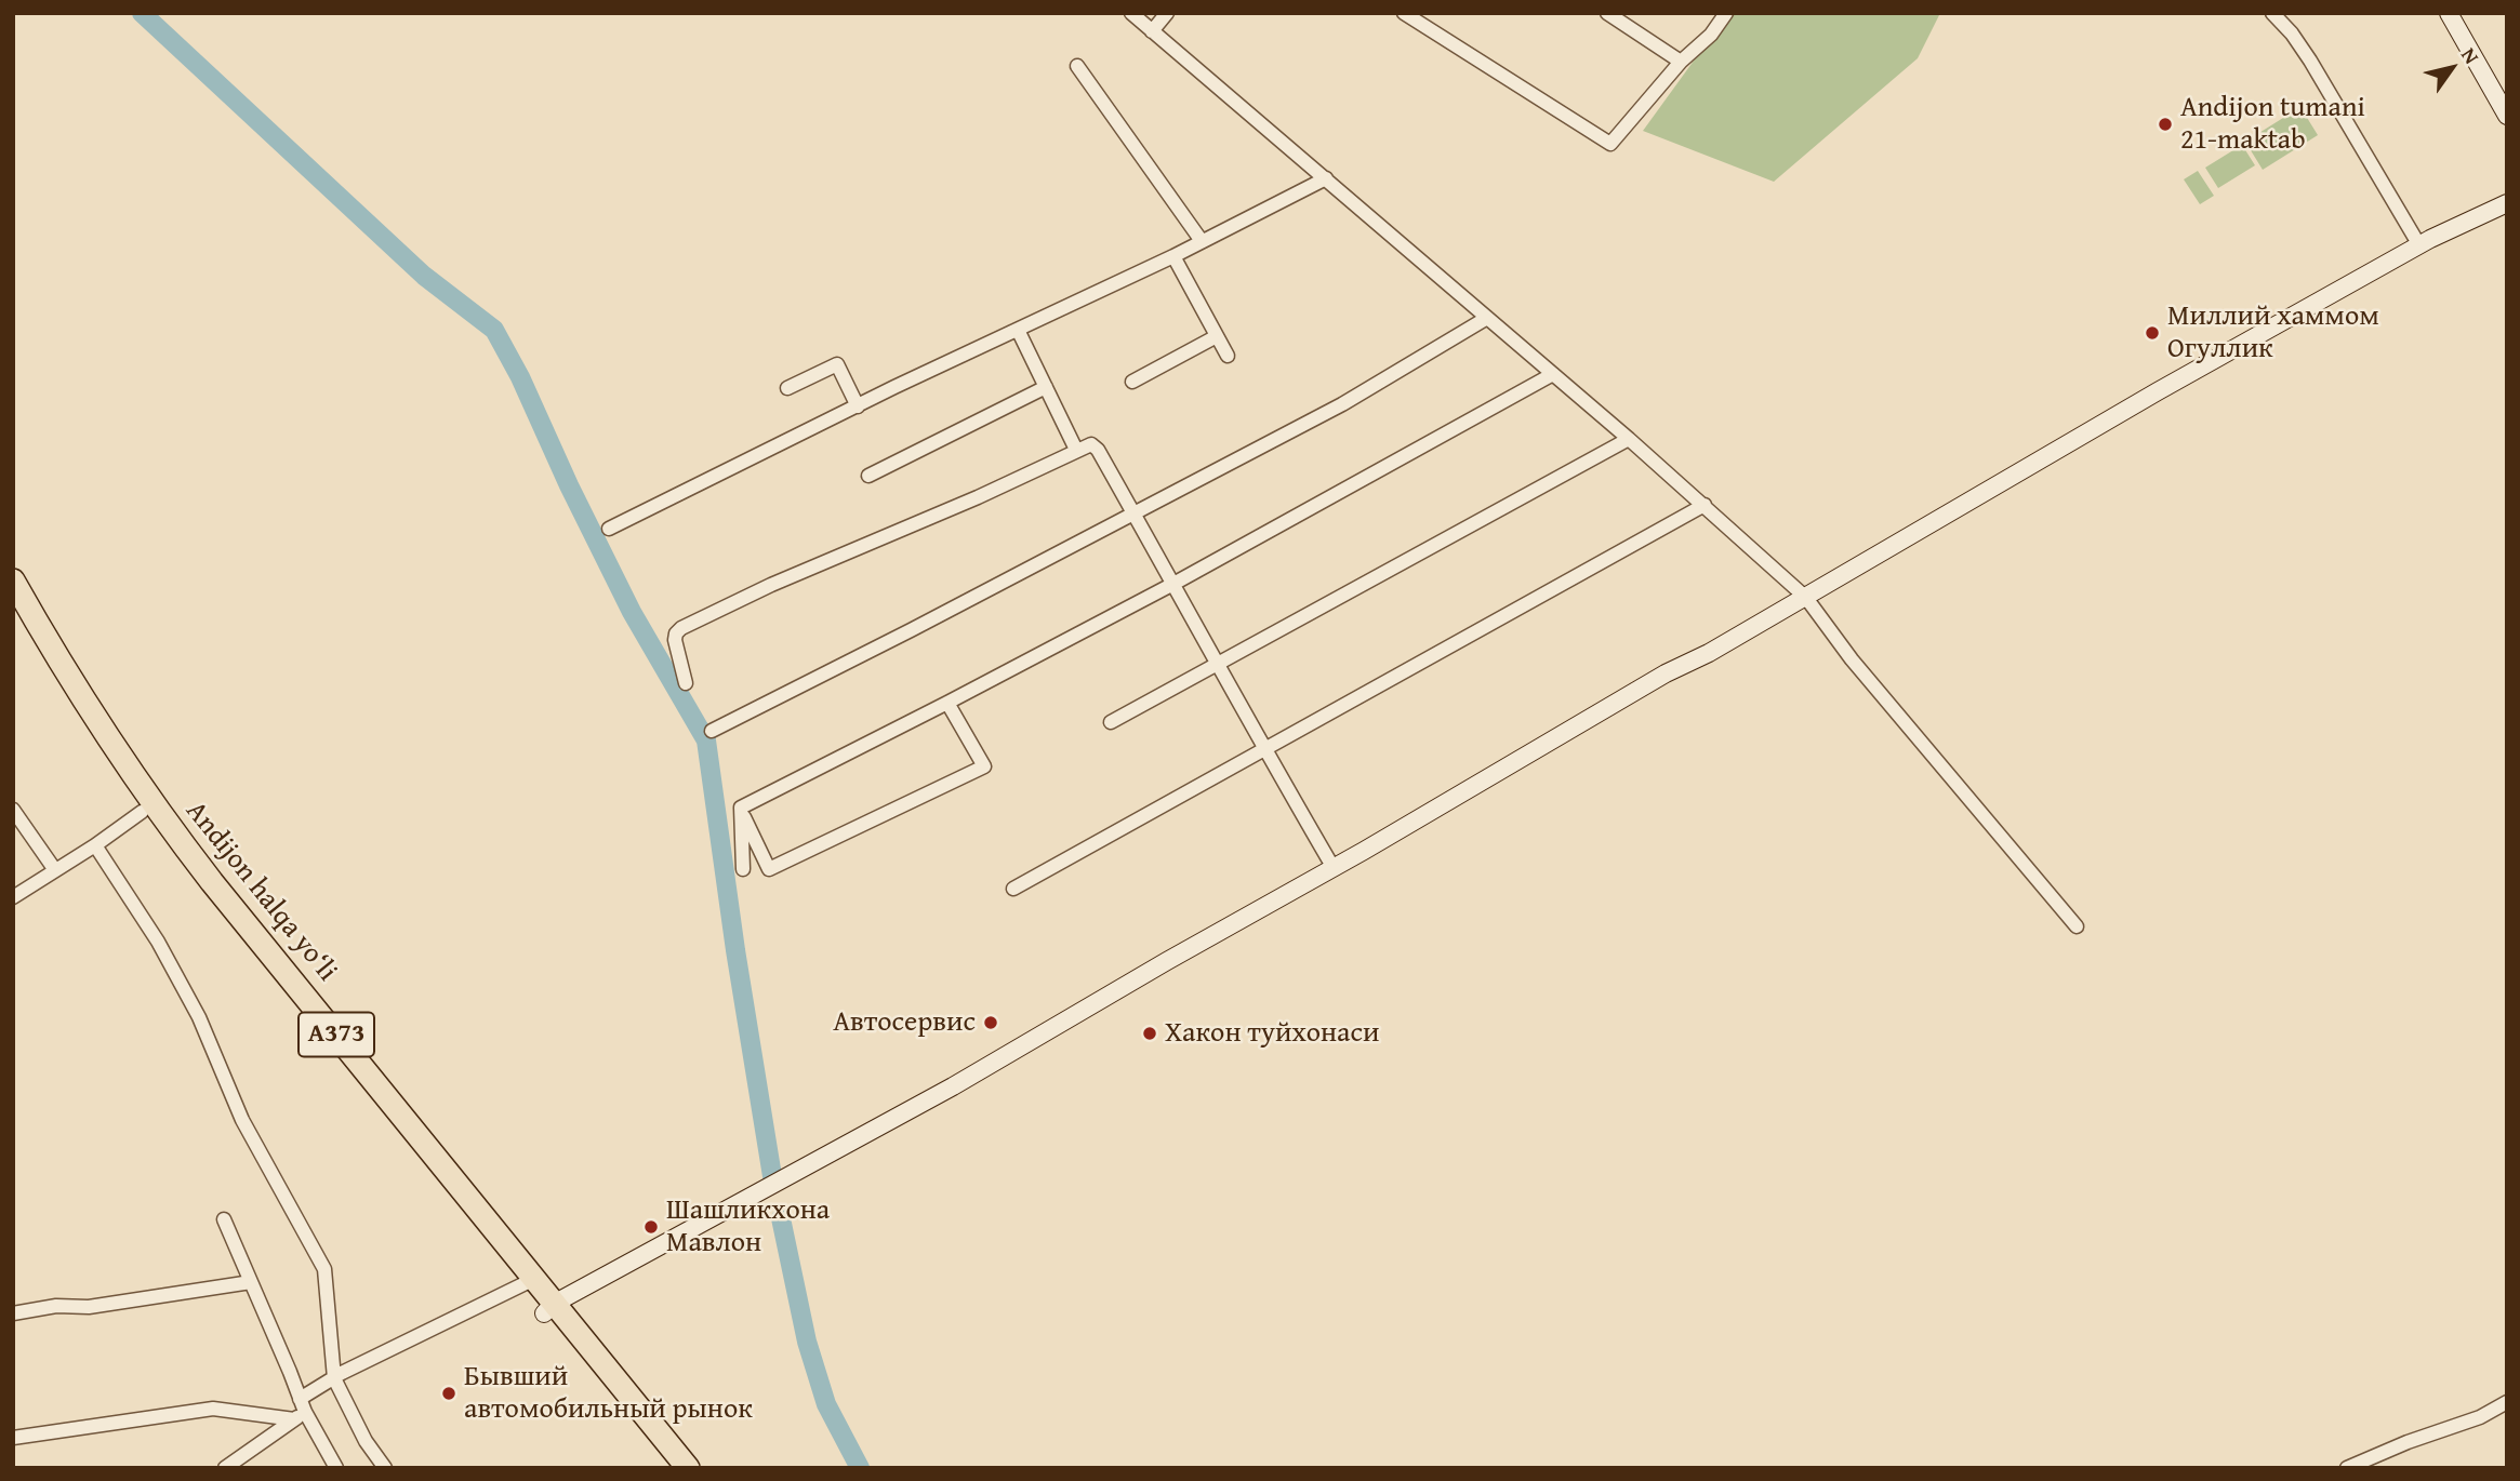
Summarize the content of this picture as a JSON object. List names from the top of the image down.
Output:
{
  "streets": {
    "highway": ["Andijon halqa yo‘li", "A373"]
  },
  "places": [
    "Andijon tumani 21-maktab",
    "Миллий хаммом Огуллик",
    "Автосервис",
    "Хакон туйхонаси",
    "Шашликхона Мавлон",
    "Бывший автомобильный рынок"
  ],
  "north": "top right"
}
